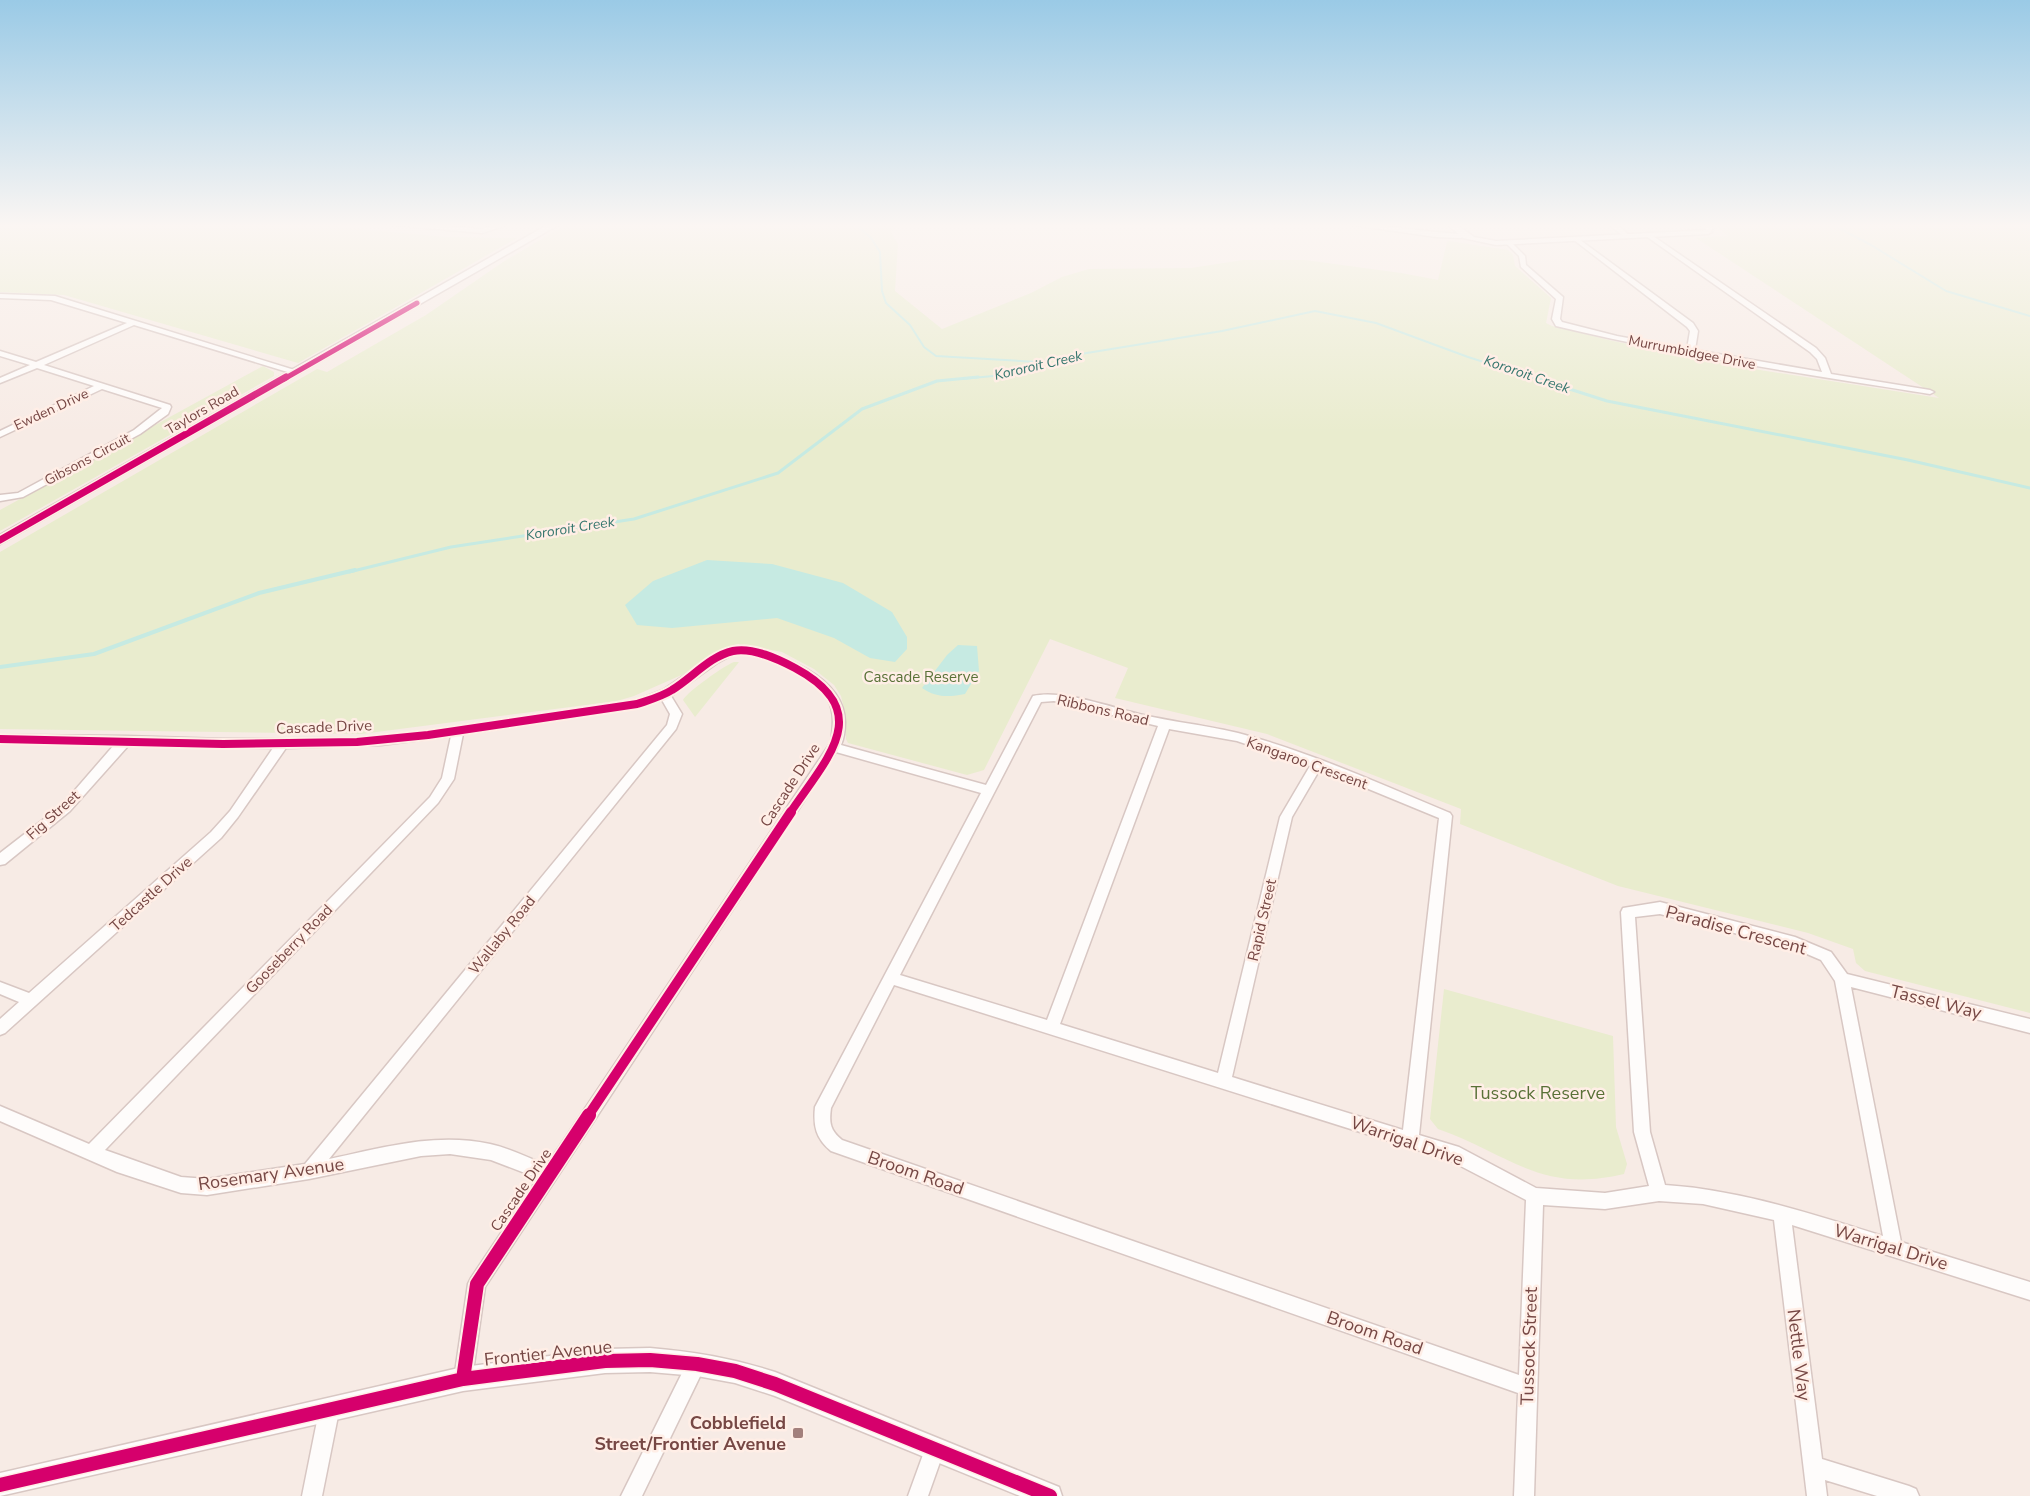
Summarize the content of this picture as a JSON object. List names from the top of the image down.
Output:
{
  "streets": {
    "street": [
      "Murrumbidgee Drive",
      "Ewden Drive",
      "Taylors Road",
      "Gibsons Circuit",
      "Ribbons Road",
      "Cascade Drive",
      "Kangaroo Crescent",
      "Fig Street",
      "Tedcastle Drive",
      "Rapid Street",
      "Paradise Crescent",
      "Wallaby Road",
      "Gooseberry Road",
      "Tassel Way",
      "Warrigal Drive",
      "Broom Road",
      "Rosemary Avenue",
      "Tussock Street",
      "Frontier Avenue",
      "Nettle Way"
    ]
  },
  "crossings": [
    ["Ewden Drive", "Gibsons Circuit"],
    ["Ribbons Road", "Kangaroo Crescent"],
    ["Ribbons Road", "Broom Road"],
    ["Cascade Drive", "Fig Street"],
    ["Cascade Drive", "Tedcastle Drive"],
    ["Cascade Drive", "Wallaby Road"],
    ["Cascade Drive", "Gooseberry Road"],
    ["Cascade Drive", "Rosemary Avenue"],
    ["Cascade Drive", "Frontier Avenue"],
    ["Kangaroo Crescent", "Rapid Street"],
    ["Kangaroo Crescent", "Warrigal Drive"],
    ["Rapid Street", "Warrigal Drive"],
    ["Paradise Crescent", "Tassel Way"],
    ["Paradise Crescent", "Warrigal Drive"],
    ["Wallaby Road", "Rosemary Avenue"],
    ["Gooseberry Road", "Rosemary Avenue"],
    ["Warrigal Drive", "Broom Road"],
    ["Warrigal Drive", "Tussock Street"],
    ["Warrigal Drive", "Nettle Way"],
    ["Broom Road", "Tussock Street"]
  ],
  "water": ["Kororoit Creek"],
  "parks": ["Cascade Reserve", "Tussock Reserve"],
  "places": {
    "transit": ["Cobblefield Street/Frontier Avenue"]
  }
}
